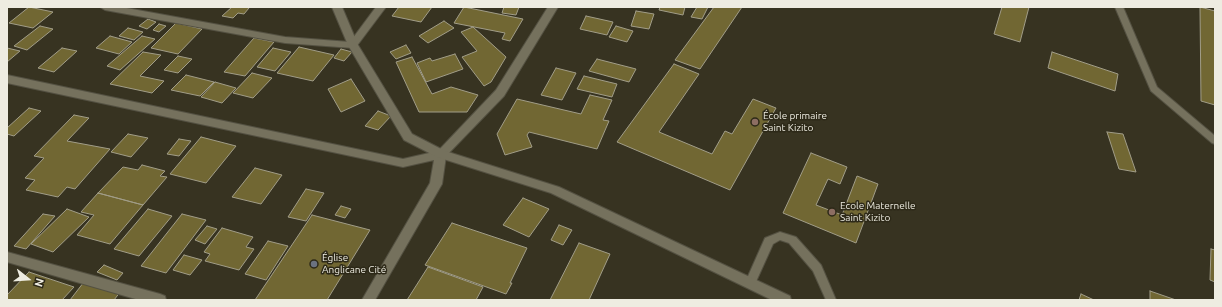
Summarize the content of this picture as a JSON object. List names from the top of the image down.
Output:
{
  "places": ["École primaire Saint Kizito", "Ecole Maternelle Saint Kizito", "Église Anglicane Cité"],
  "north": "right"
}
